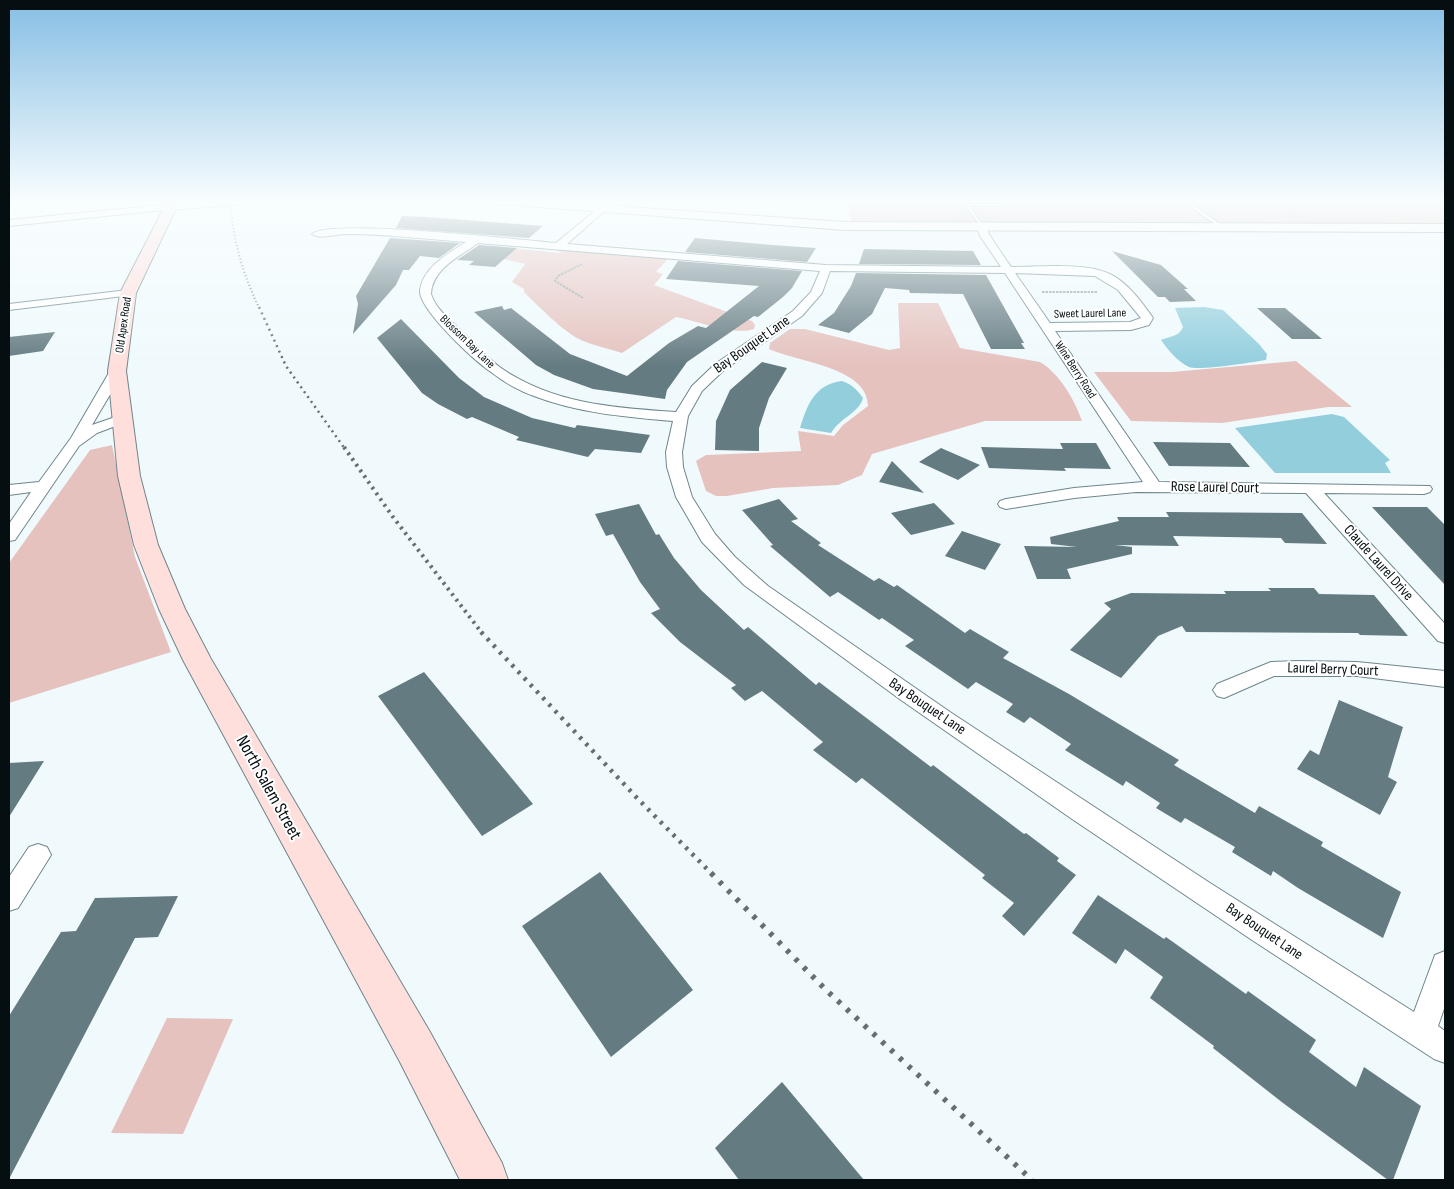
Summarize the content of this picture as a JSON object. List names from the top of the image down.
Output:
{
  "streets": {
    "main road": ["Old Apex Road", "North Salem Street"],
    "street": [
      "Sweet Laurel Lane",
      "Blossom Bay Lane",
      "Bay Bouquet Lane",
      "Wine Berry Road",
      "Rose Laurel Court",
      "Claude Laurel Drive",
      "Laurel Berry Court"
    ]
  },
  "crossings": [
    ["Sweet Laurel Lane", "Bay Bouquet Lane"],
    ["Sweet Laurel Lane", "Wine Berry Road"],
    ["Old Apex Road", "North Salem Street"],
    ["Blossom Bay Lane", "Bay Bouquet Lane"],
    ["Wine Berry Road", "Rose Laurel Court"],
    ["Rose Laurel Court", "Claude Laurel Drive"]
  ]
}
